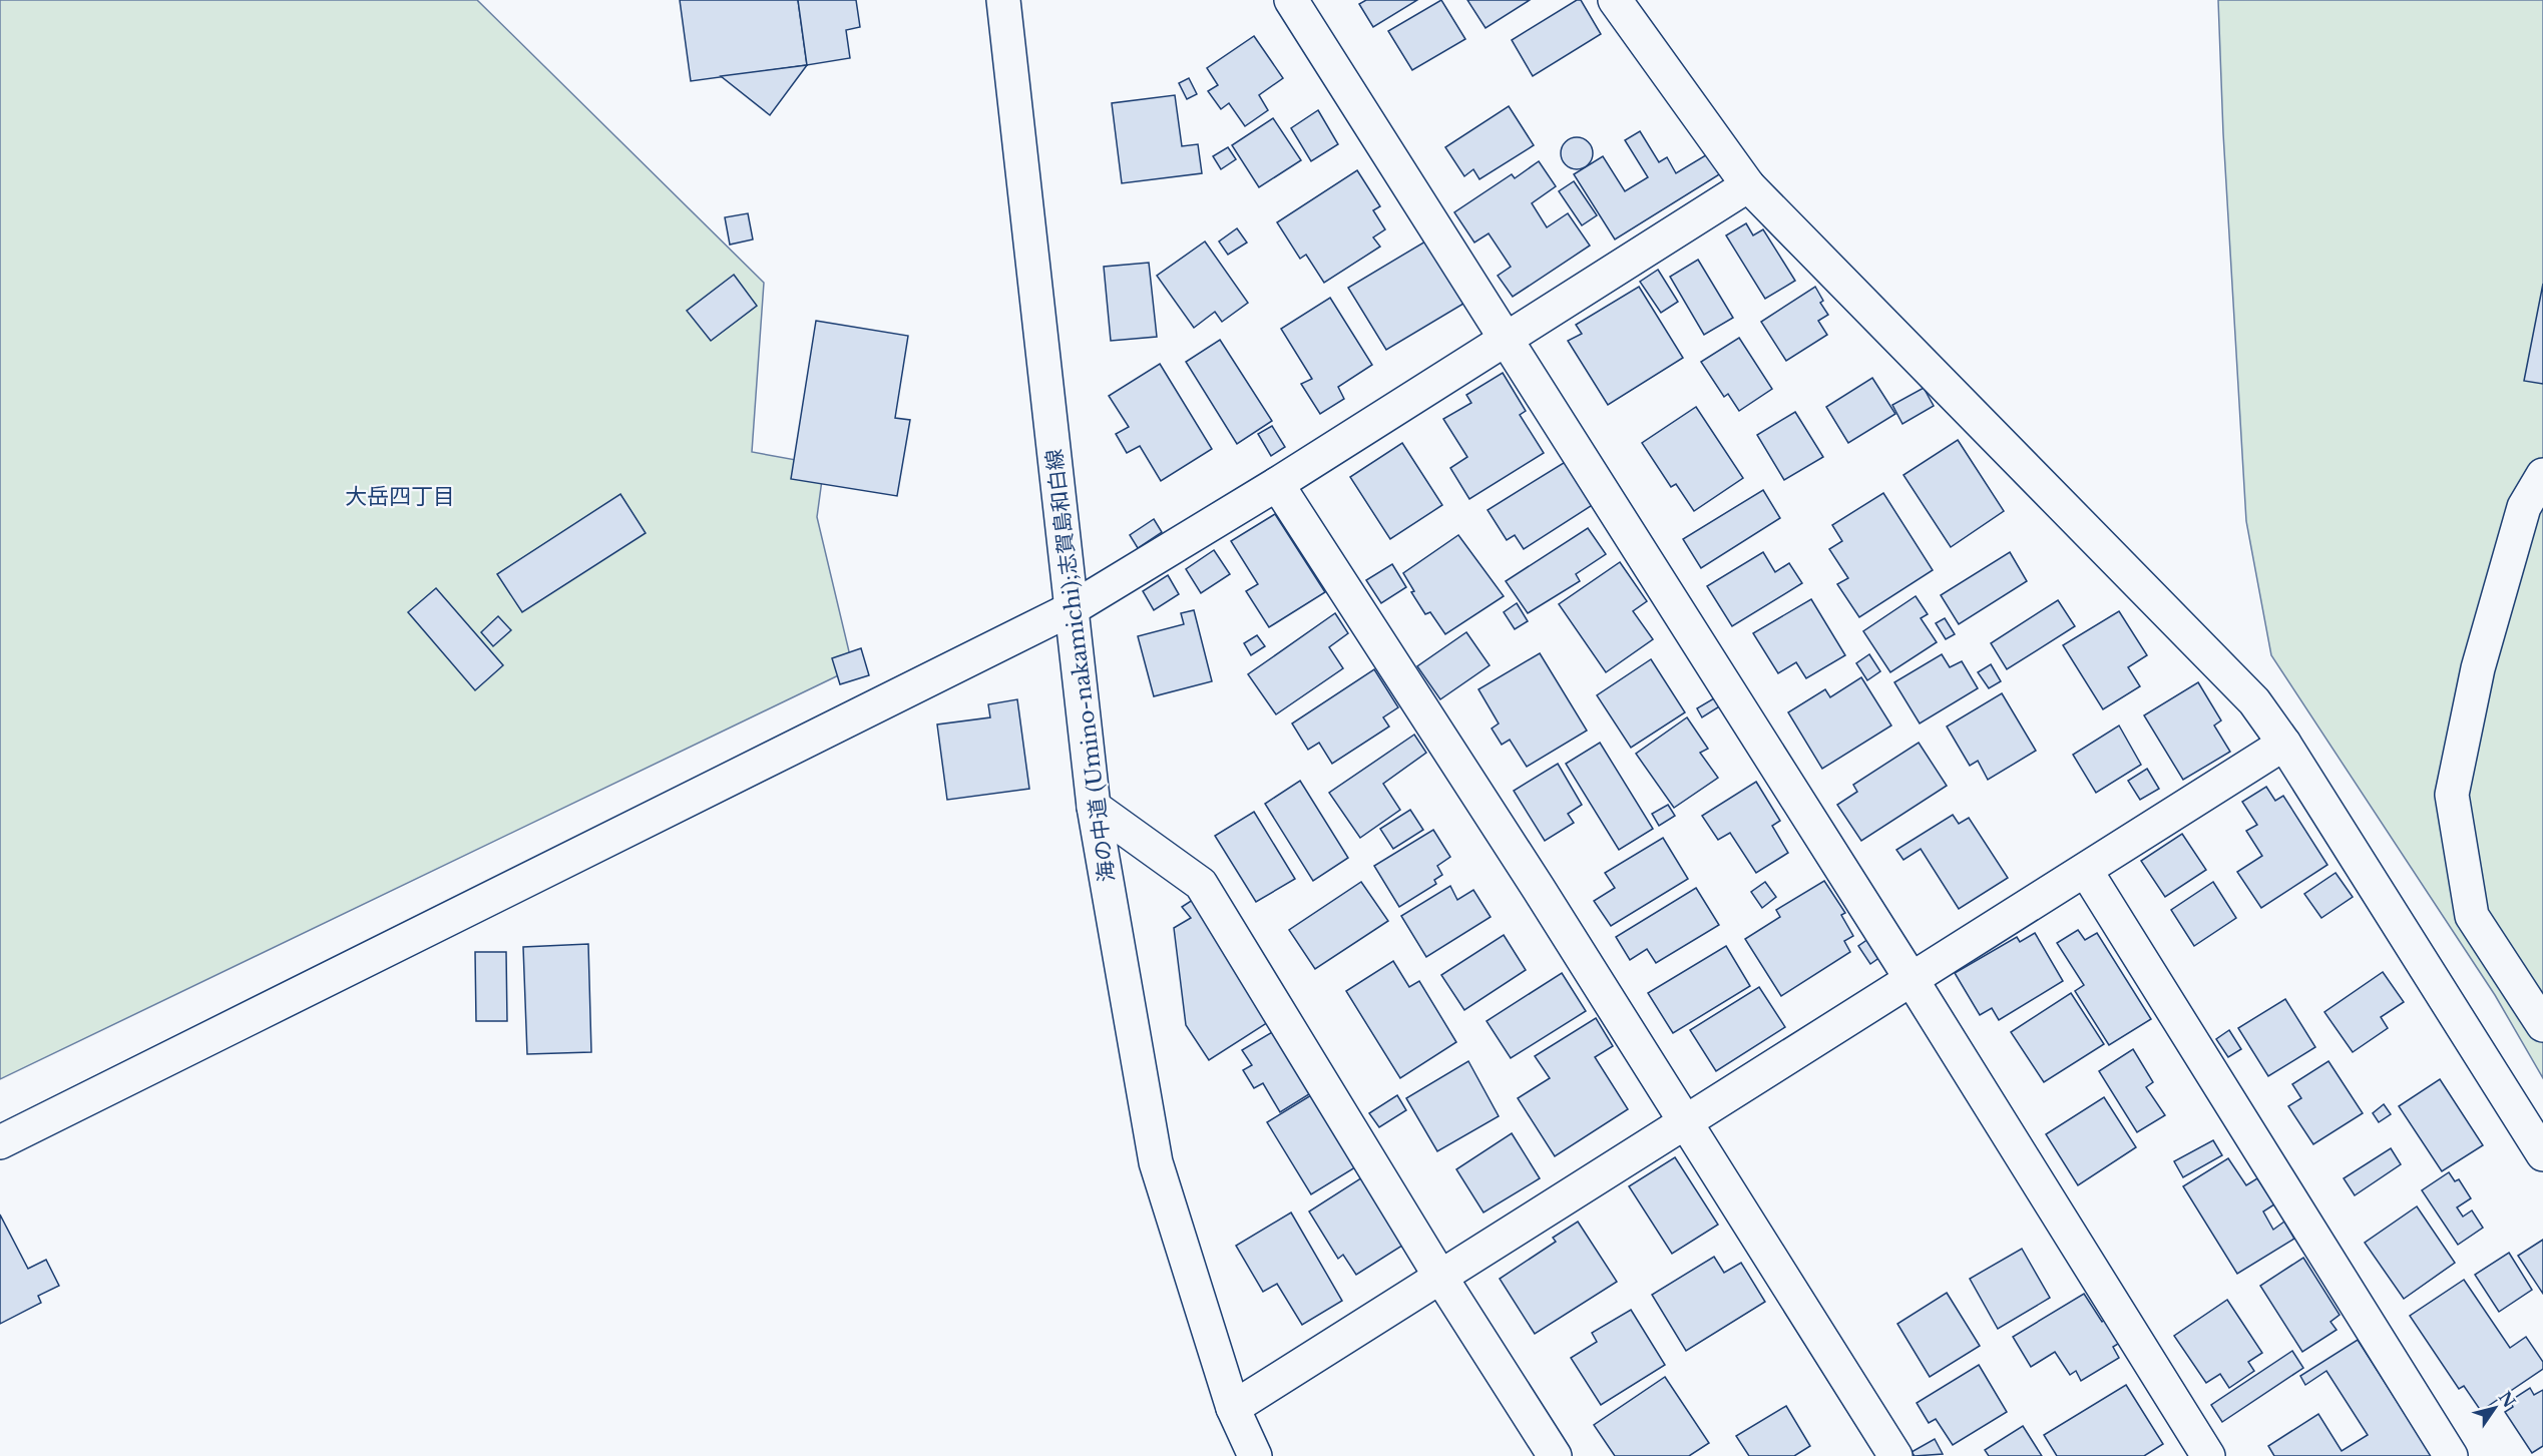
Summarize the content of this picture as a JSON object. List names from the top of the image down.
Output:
{
  "streets": {
    "street": ["海の中道 (Umino-nakamichi);志賀島和白線"]
  },
  "districts": ["大岳四丁目"],
  "north": "top right"
}
